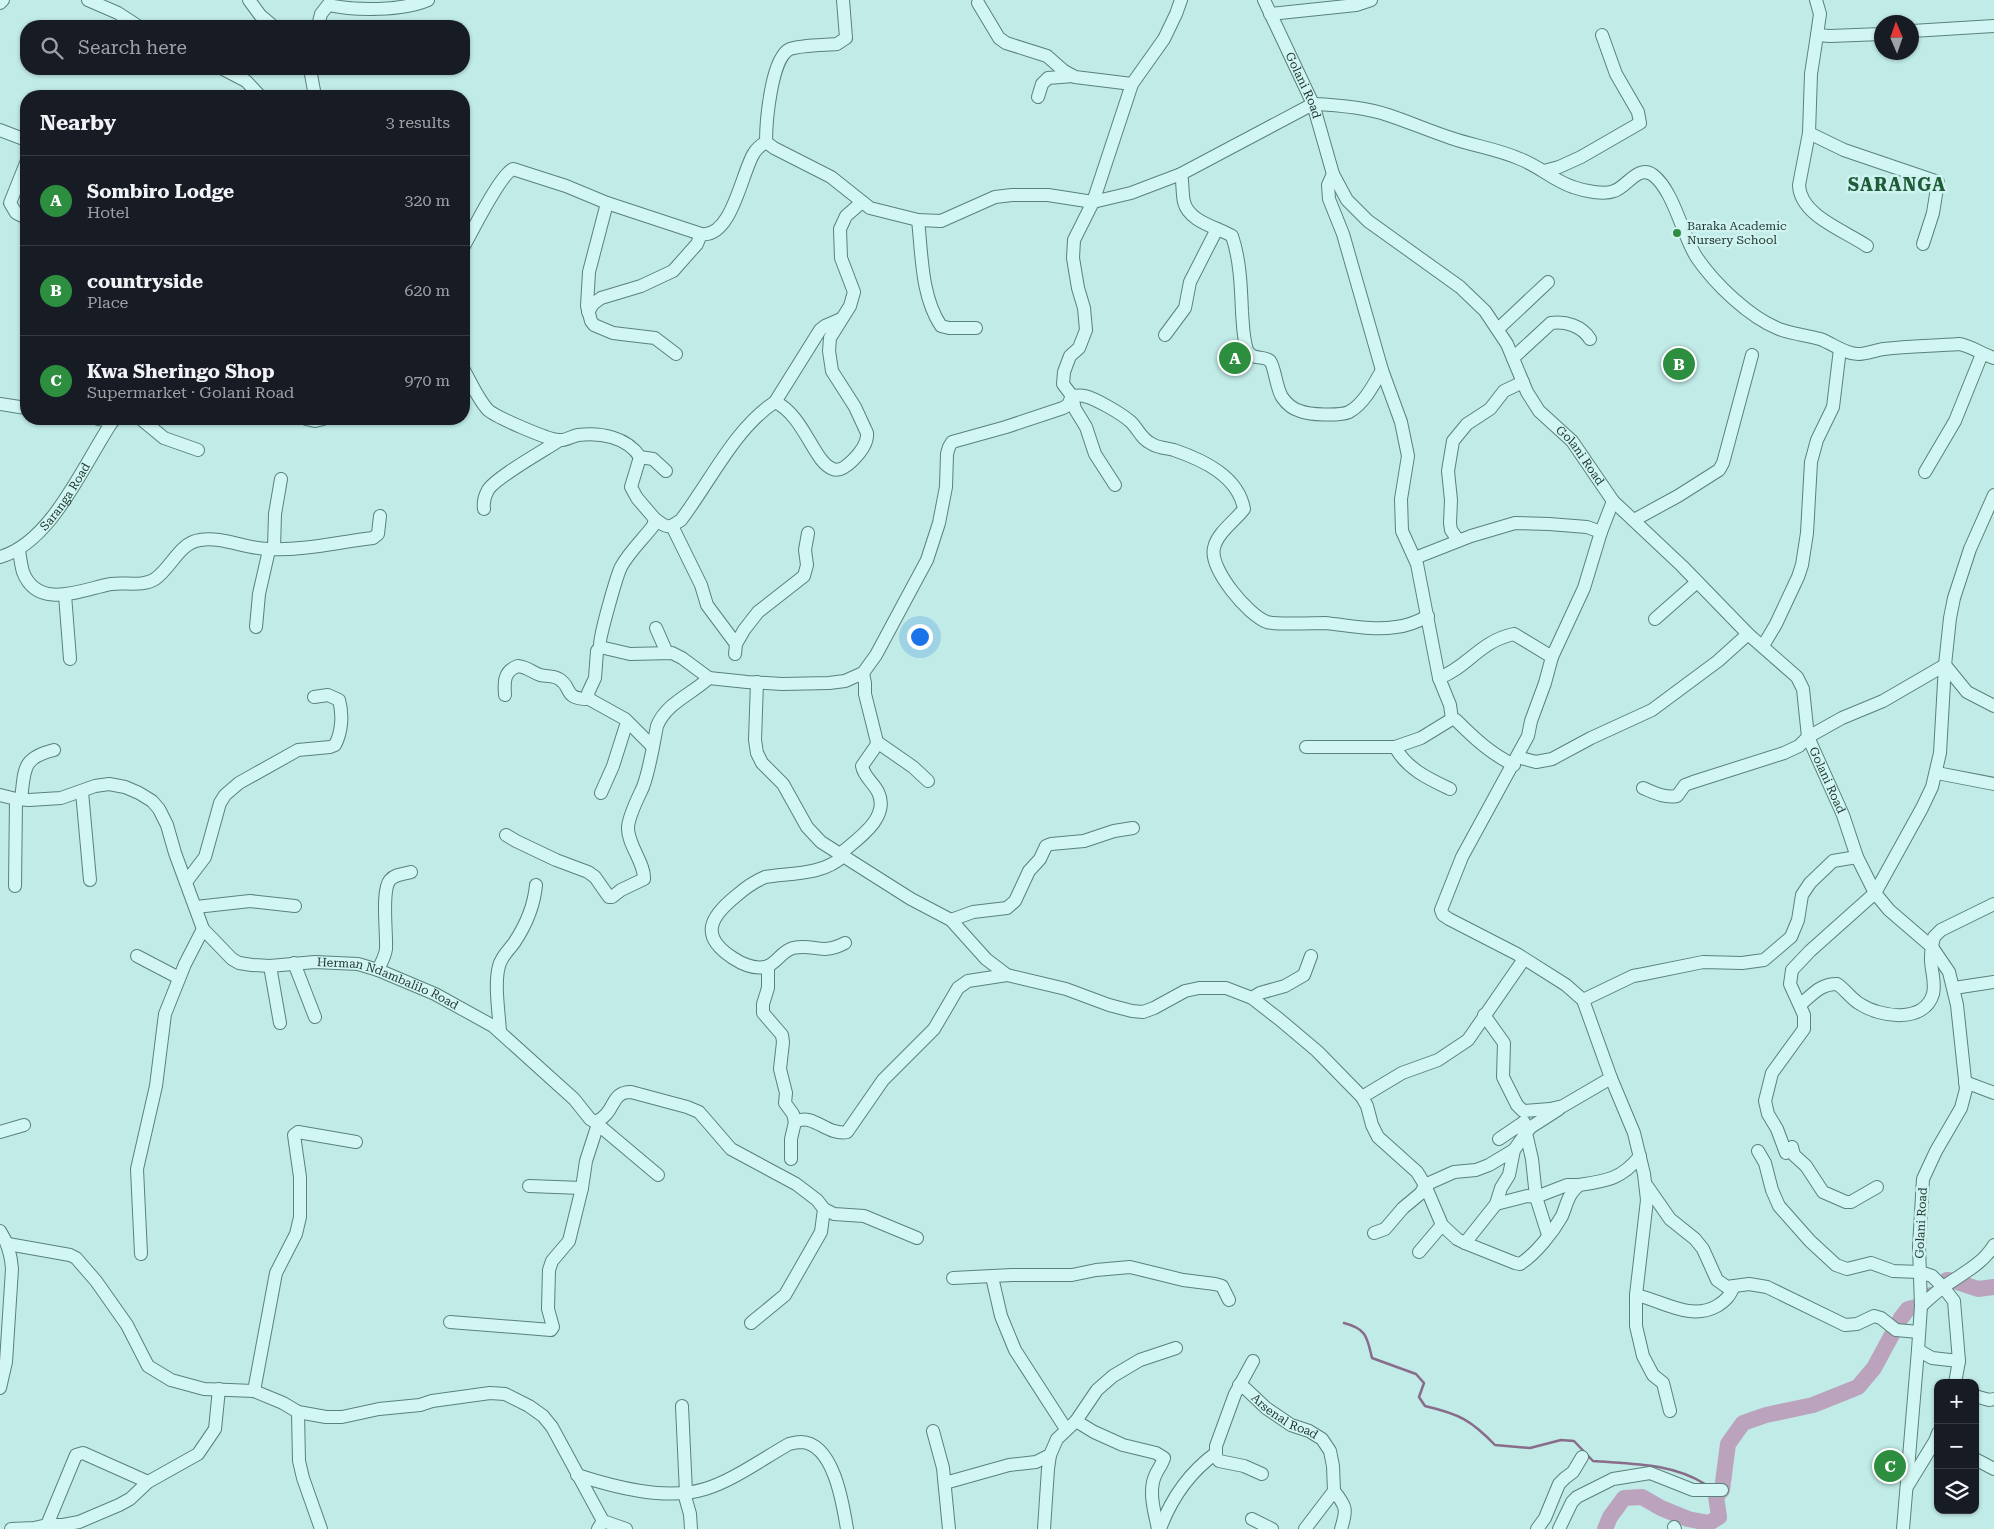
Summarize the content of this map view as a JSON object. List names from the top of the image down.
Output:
{
  "streets": {
    "street": [
      "Golani Road",
      "Saranga Road",
      "Herman Ndambalilo Road",
      "Arsenal Road"
    ]
  },
  "districts": ["SARANGA"],
  "places": ["Baraka Academic Nursery School"],
  "north": "top",
  "page": {
    "search": "Search here",
    "heading": ["Nearby", "3 results"],
    "list": [
      {
        "mark": "A",
        "name": "Sombiro Lodge",
        "note": "Hotel",
        "value": "320 m"
      },
      {
        "mark": "B",
        "name": "countryside",
        "note": "Place",
        "value": "620 m"
      },
      {
        "mark": "C",
        "name": "Kwa Sheringo Shop",
        "note": "Supermarket · Golani Road",
        "value": "970 m"
      }
    ],
    "pins": ["A", "B", "C"],
    "map_buttons": ["+", "−"]
  }
}
